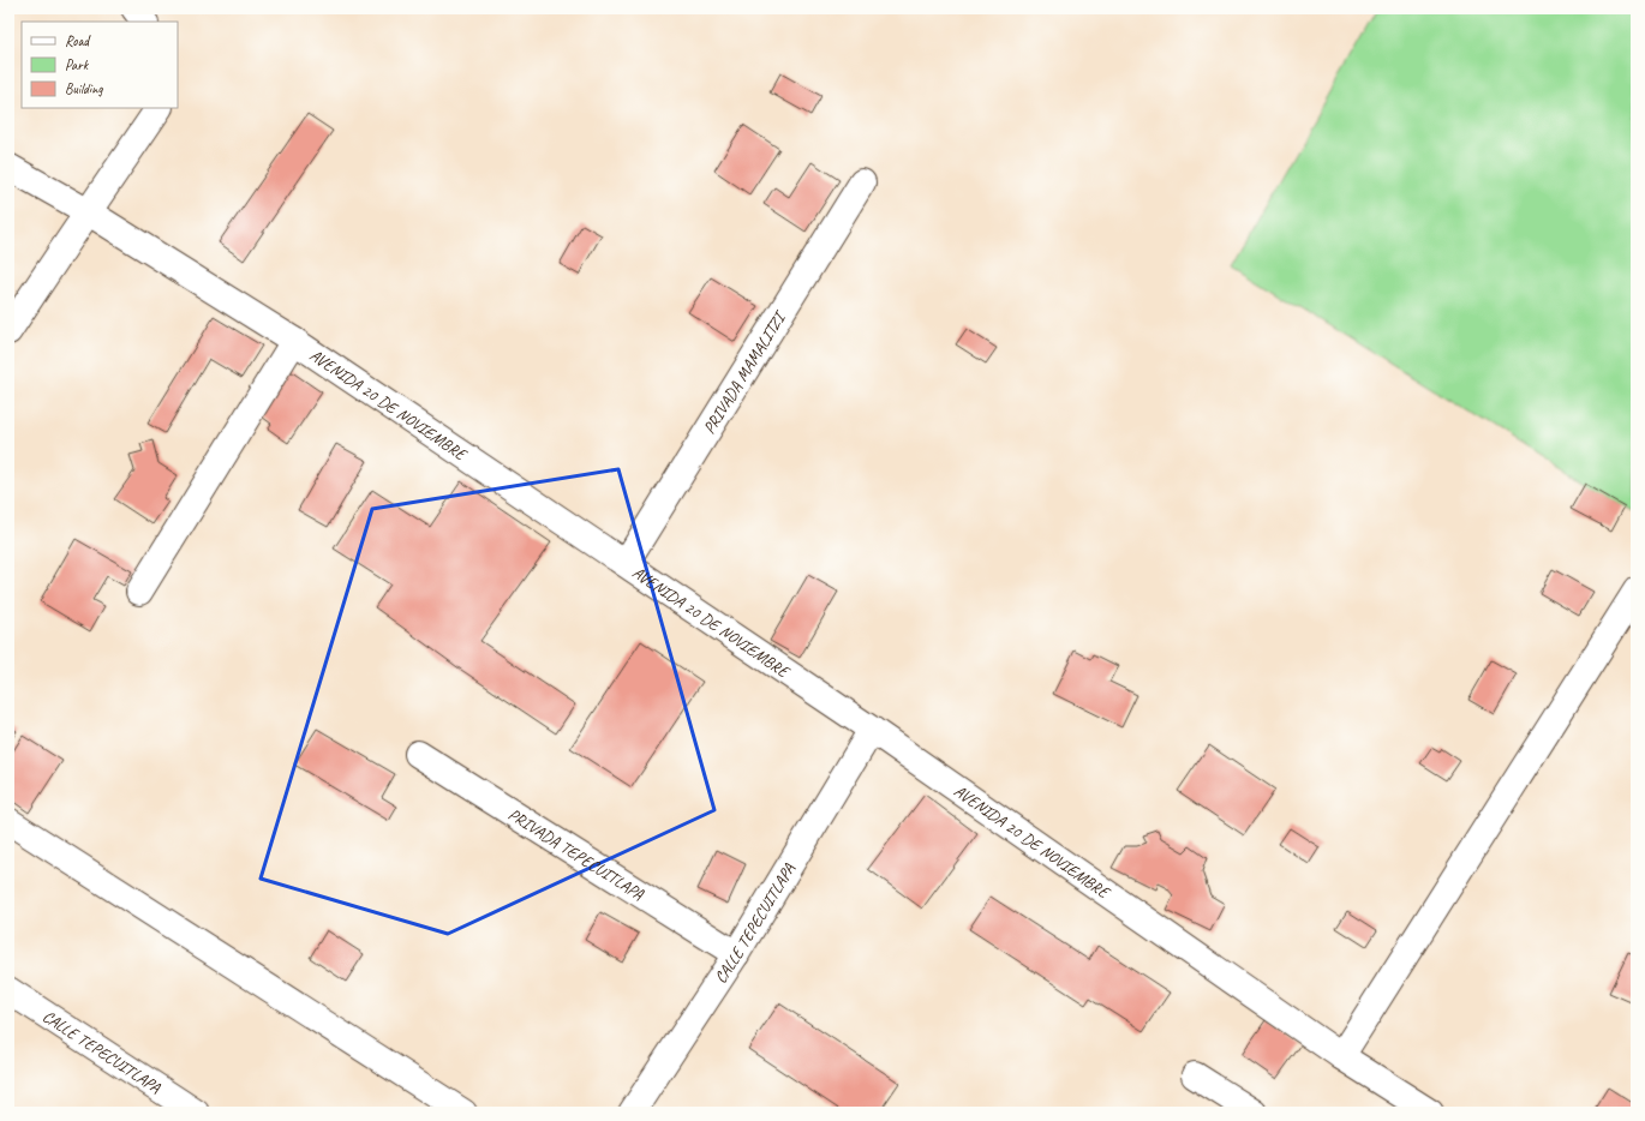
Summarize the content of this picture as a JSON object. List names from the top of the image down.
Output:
{
  "streets": {
    "street": [
      "PRIVADA MAMALITZI",
      "AVENIDA 20 DE NOVIEMBRE",
      "PRIVADA TEPECUITLAPA",
      "CALLE TEPECUITLAPA"
    ]
  },
  "crossings": [
    ["PRIVADA MAMALITZI", "AVENIDA 20 DE NOVIEMBRE"],
    ["AVENIDA 20 DE NOVIEMBRE", "CALLE TEPECUITLAPA"],
    ["PRIVADA TEPECUITLAPA", "CALLE TEPECUITLAPA"]
  ],
  "legend": ["Road", "Park", "Building"]
}
